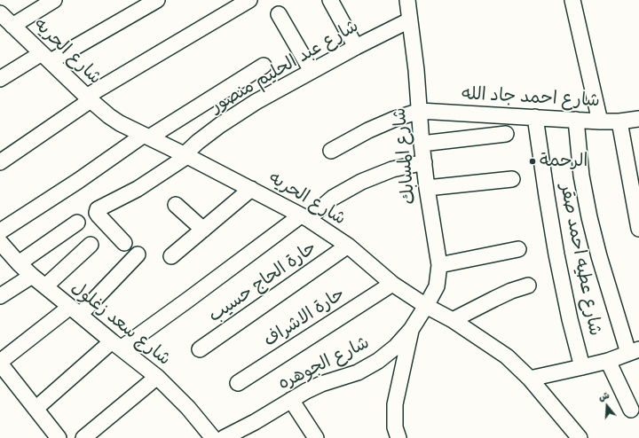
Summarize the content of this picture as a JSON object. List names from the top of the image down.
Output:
{
  "streets": {
    "street": [
      "شارع الحريه",
      "شارع عبد الحليم منصور",
      "شارع احمد جاد الله",
      "شارع المسابك",
      "شارع عطيه احمد صقر",
      "حارة الحاج حسيب",
      "حارة الاشراف",
      "شارع سعد زغلول",
      "شارع الجوهره"
    ]
  },
  "crossings": [
    ["شارع الحريه", "شارع عبد الحليم منصور"],
    ["شارع الحريه", "شارع المسابك"],
    ["شارع الحريه", "حارة الحاج حسيب"],
    ["شارع الحريه", "حارة الاشراف"],
    ["شارع الحريه", "شارع الجوهره"],
    ["شارع عبد الحليم منصور", "شارع المسابك"],
    ["شارع احمد جاد الله", "شارع المسابك"],
    ["شارع احمد جاد الله", "شارع عطيه احمد صقر"],
    ["شارع المسابك", "شارع الجوهره"]
  ],
  "places": ["الرحمة"],
  "north": "top"
}
